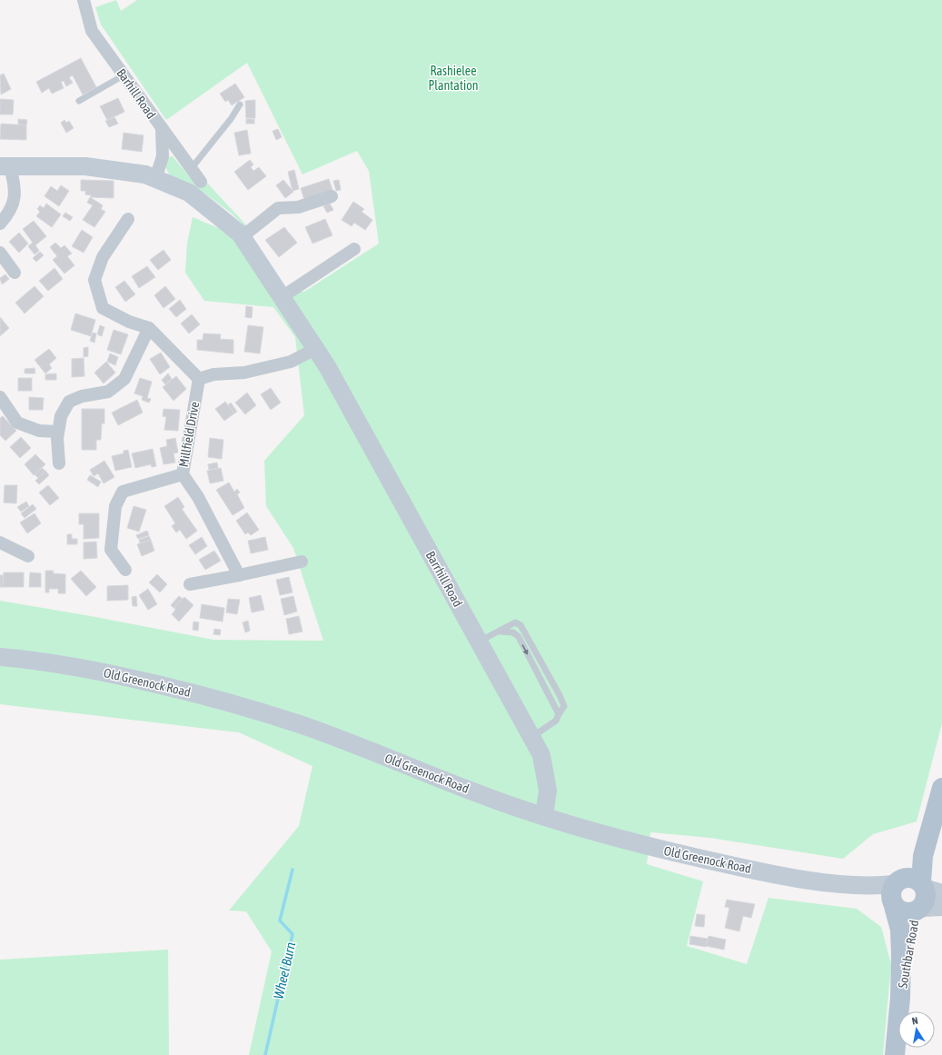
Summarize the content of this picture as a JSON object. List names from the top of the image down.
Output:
{
  "streets": {
    "main road": ["Southbar Road"],
    "street": [
      "Barhill Road",
      "Millfield Drive",
      "Barrhill Road",
      "Old Greenock Road"
    ]
  },
  "crossings": [
    ["Barrhill Road", "Old Greenock Road"],
    ["Old Greenock Road", "Southbar Road"]
  ],
  "water": ["Wheel Burn"],
  "parks": ["Rashielee Plantation"],
  "north": "top"
}
